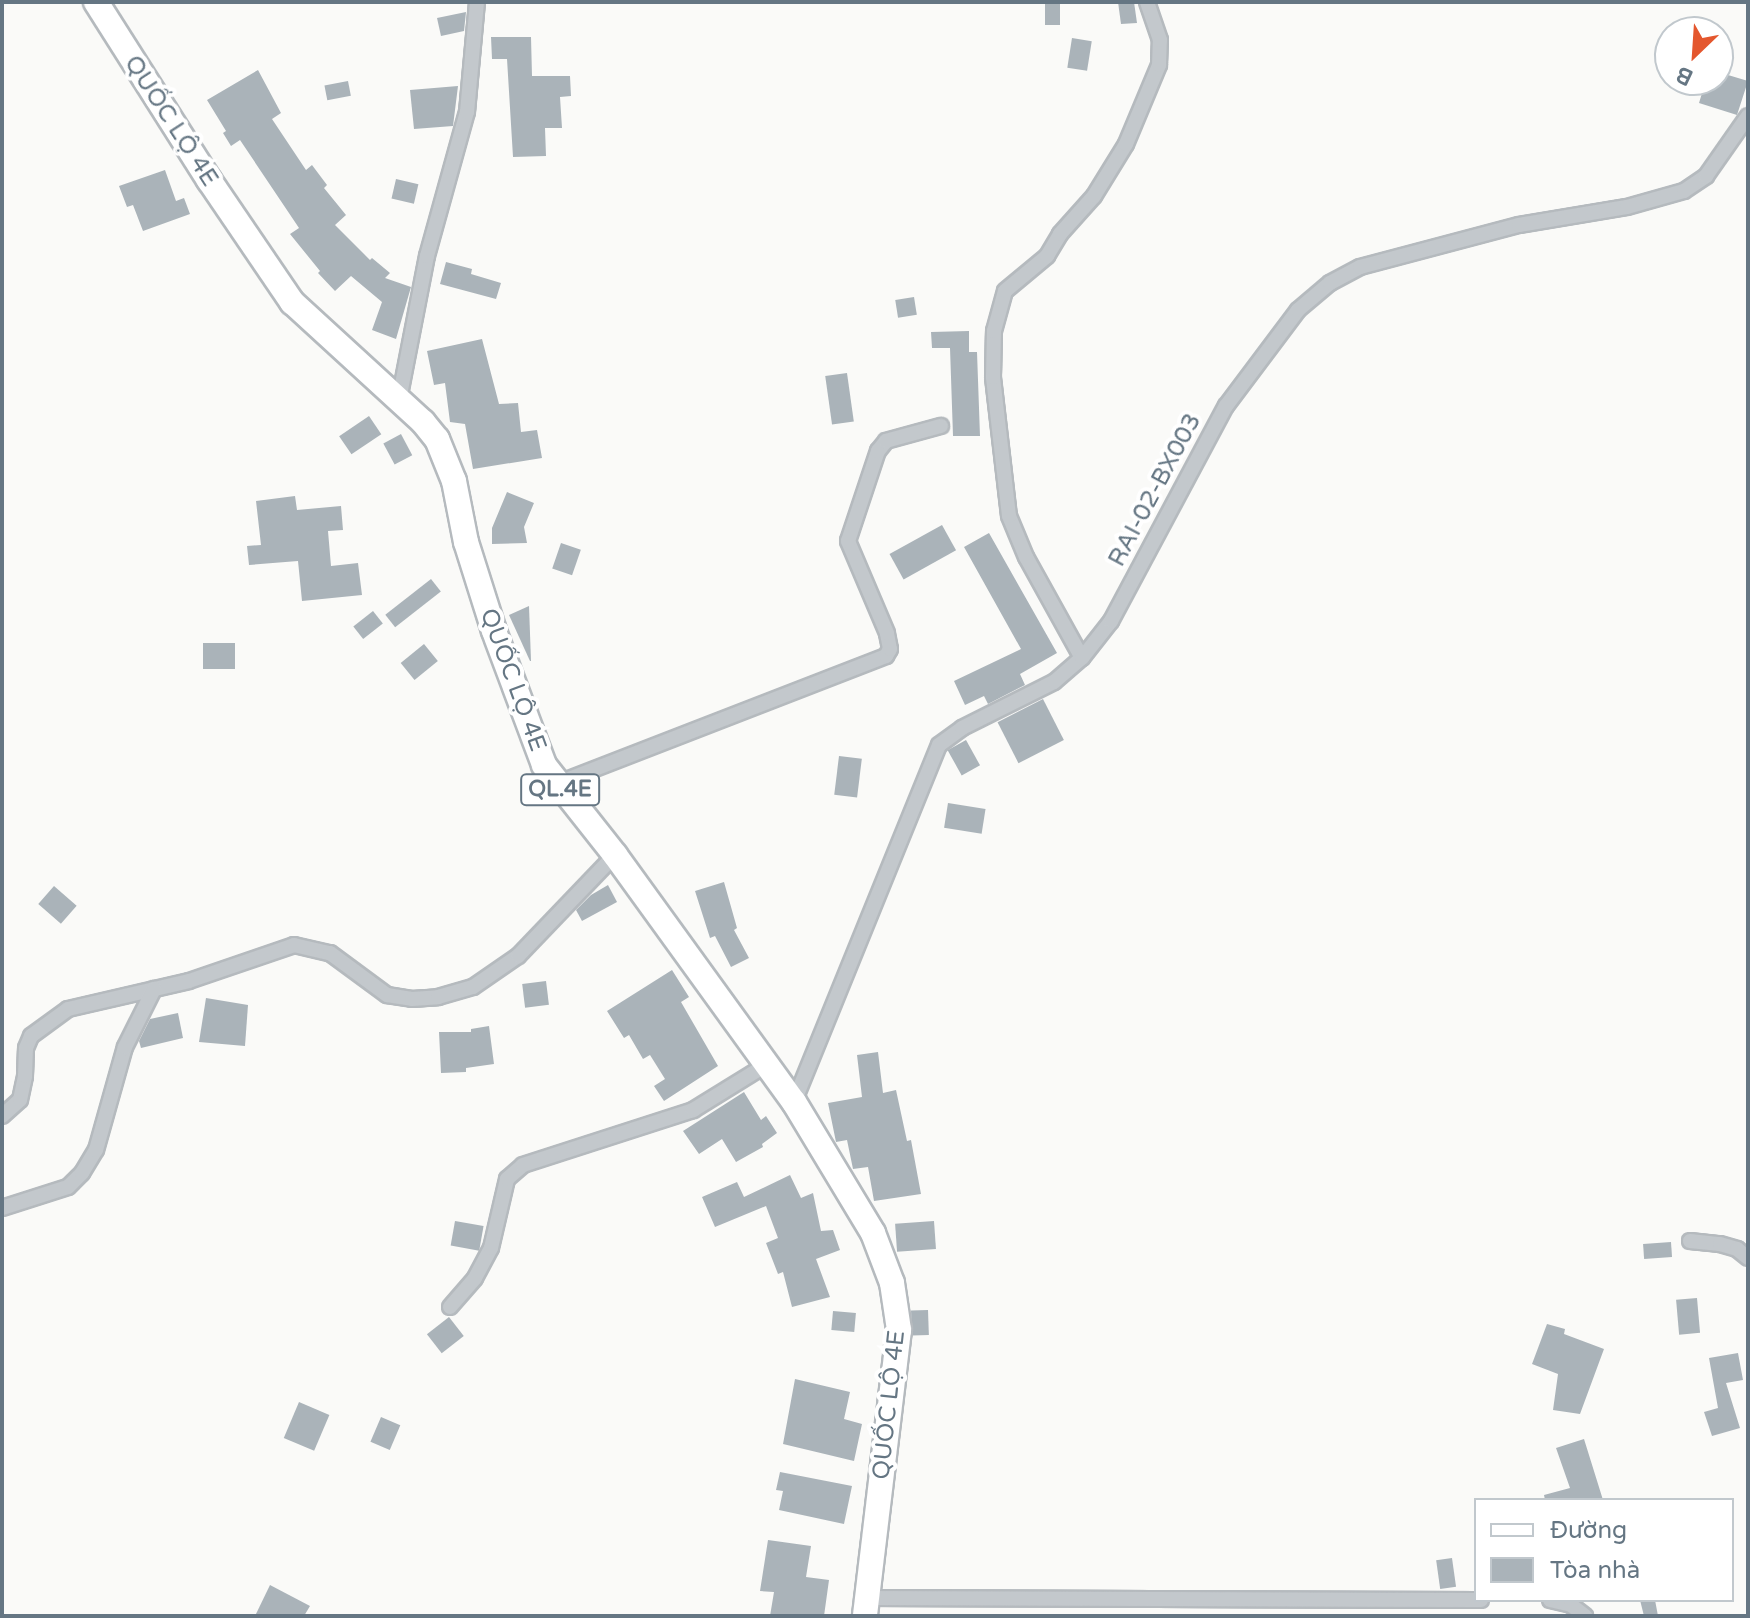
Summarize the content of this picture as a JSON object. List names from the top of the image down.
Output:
{
  "streets": {
    "main road": ["QUỐC LỘ 4E", "QL.4E"],
    "street": ["RAI-02-BX003"]
  },
  "crossings": [
    ["QUỐC LỘ 4E", "RAI-02-BX003"]
  ],
  "legend": ["Đường", "Tòa nhà"],
  "north": "bottom left"
}
